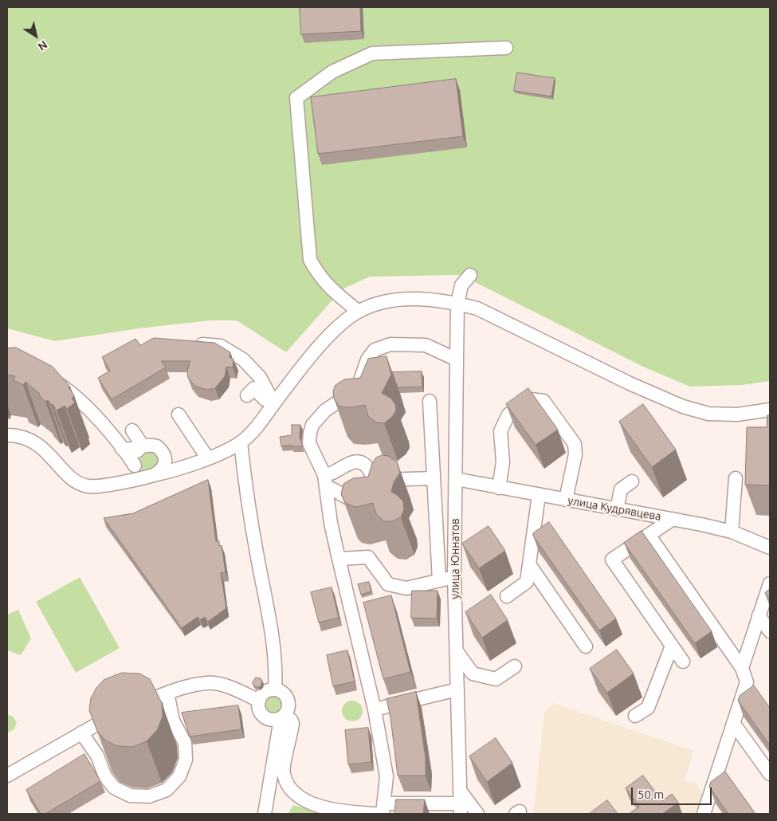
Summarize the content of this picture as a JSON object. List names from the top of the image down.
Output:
{
  "streets": {
    "street": ["улица Кудрявцева", "улица Юннатов"]
  },
  "crossings": [
    ["улица Кудрявцева", "улица Юннатов"]
  ],
  "scale_bar": "50 m",
  "north": "bottom right"
}
